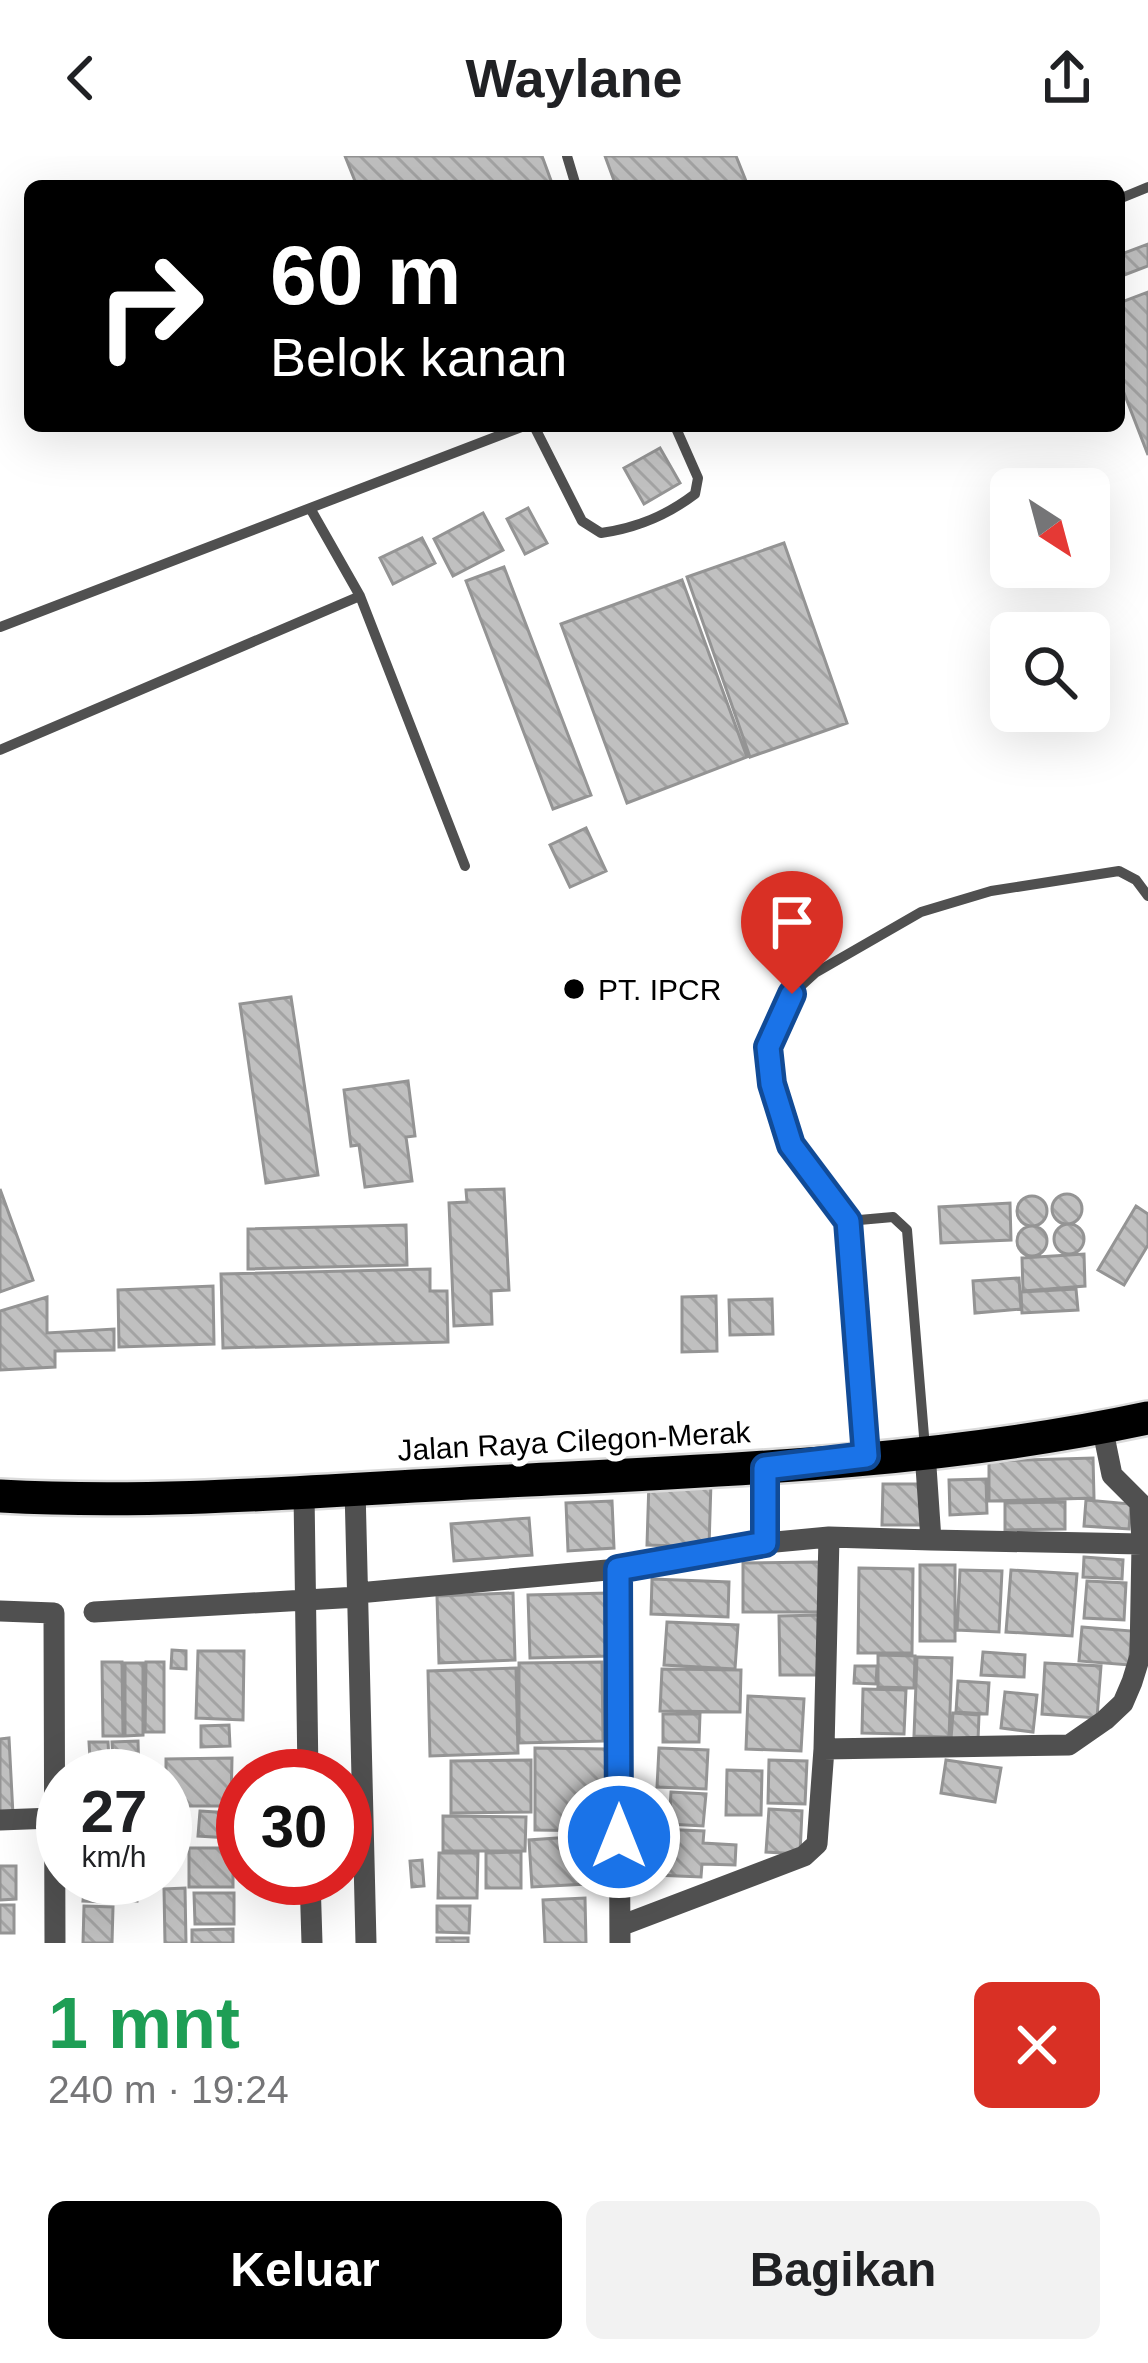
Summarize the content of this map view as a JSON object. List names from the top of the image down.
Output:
{
  "streets": {
    "highway": ["Jalan Raya Cilegon-Merak"]
  },
  "places": ["PT. IPCR"],
  "north": "bottom right",
  "page": {
    "header": "Waylane",
    "turn": ["60 m", "Belok kanan"],
    "speed": "27 km/h",
    "limit": "30",
    "heading": ["1 mnt", "240 m · 19:24"],
    "buttons": ["Keluar", "Bagikan"]
  }
}
